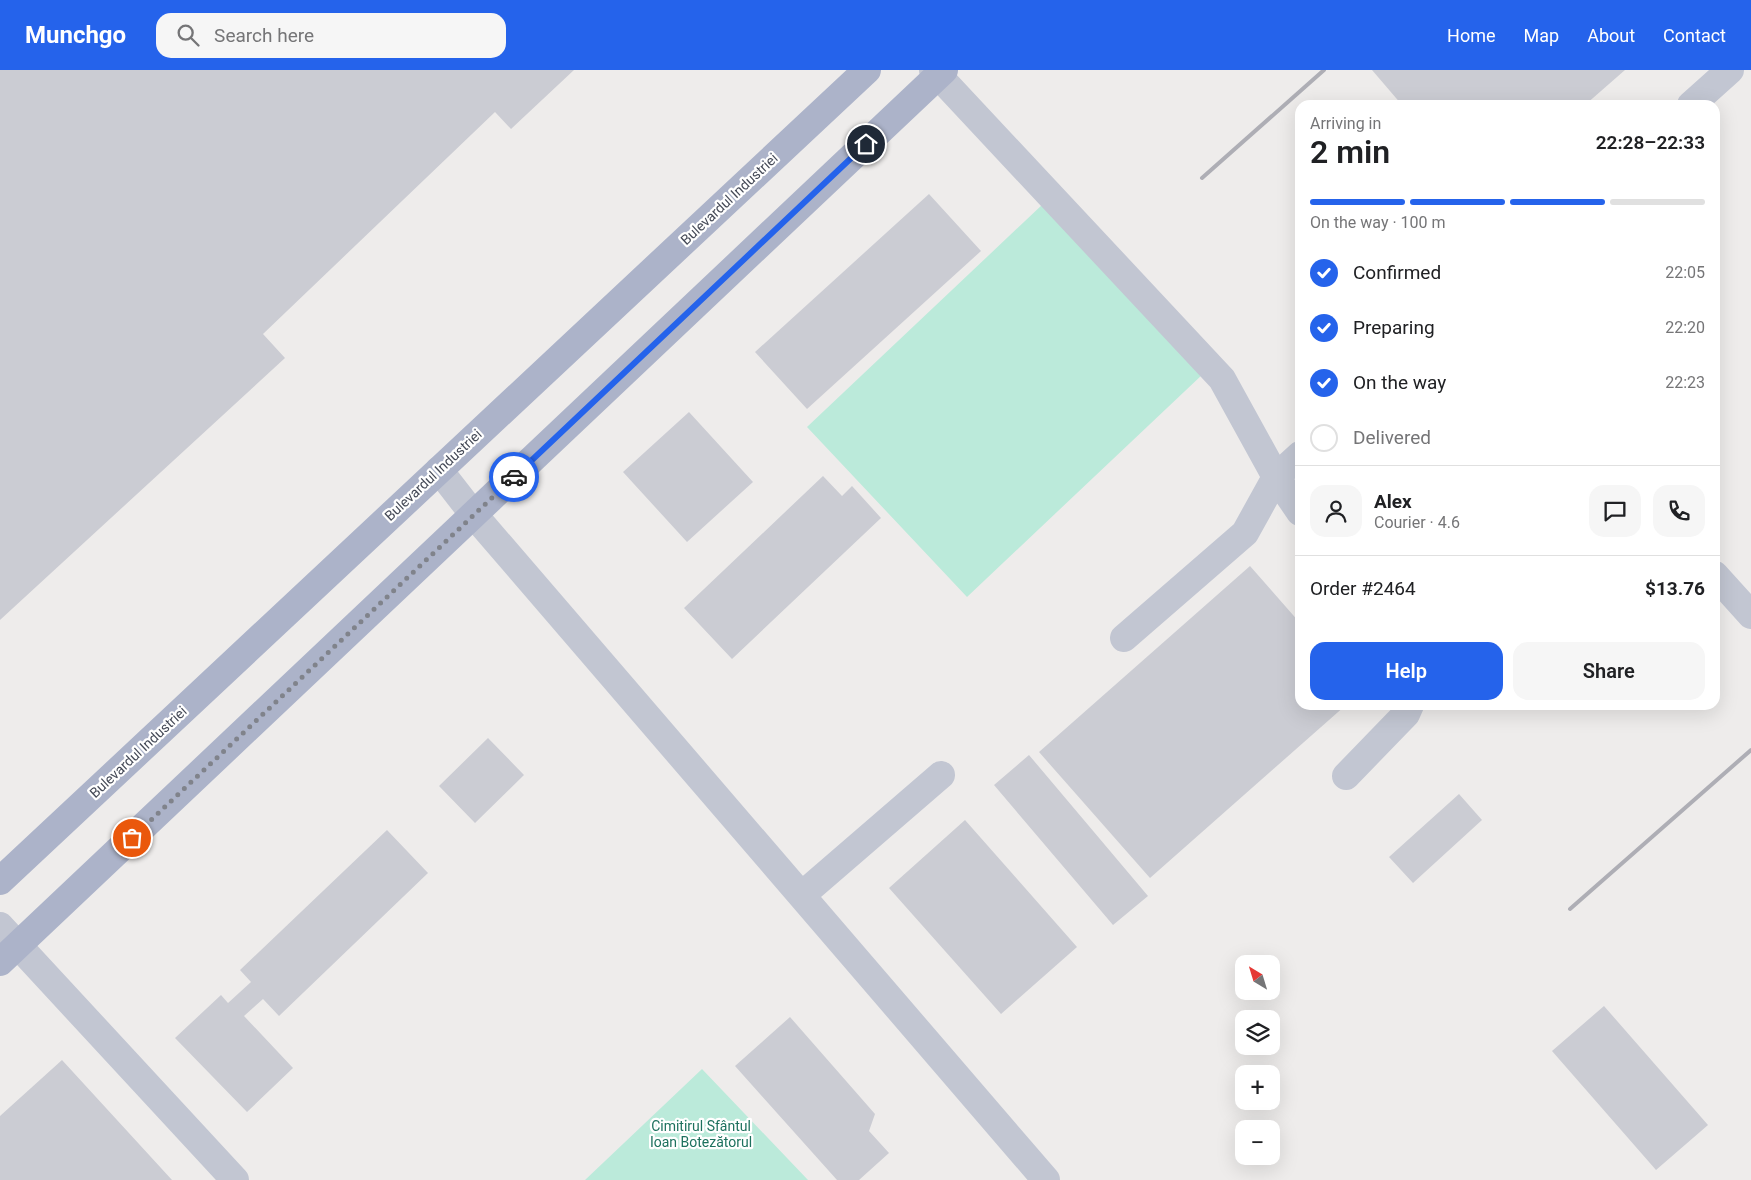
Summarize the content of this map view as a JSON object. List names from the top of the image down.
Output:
{
  "streets": {
    "main road": ["Bulevardul Industriei"]
  },
  "parks": ["Cimitirul Sfântul Ioan Botezătorul"],
  "north": "top left",
  "page": {
    "header": "Munchgo",
    "search": "Search here",
    "nav": [
      "Home",
      "Map",
      "About",
      "Contact"
    ],
    "heading": ["2 min", "Arriving in", "22:28–22:33"],
    "panel": [
      "Alex",
      "Courier · 4.6",
      "Order #2464",
      "$13.76"
    ],
    "bar": "On the way · 100 m",
    "list": [
      ["Confirmed", "22:05"],
      ["Preparing", "22:20"],
      ["On the way", "22:23"],
      "Delivered"
    ],
    "buttons": ["Help", "Share"],
    "map_buttons": ["+", "−"]
  }
}
